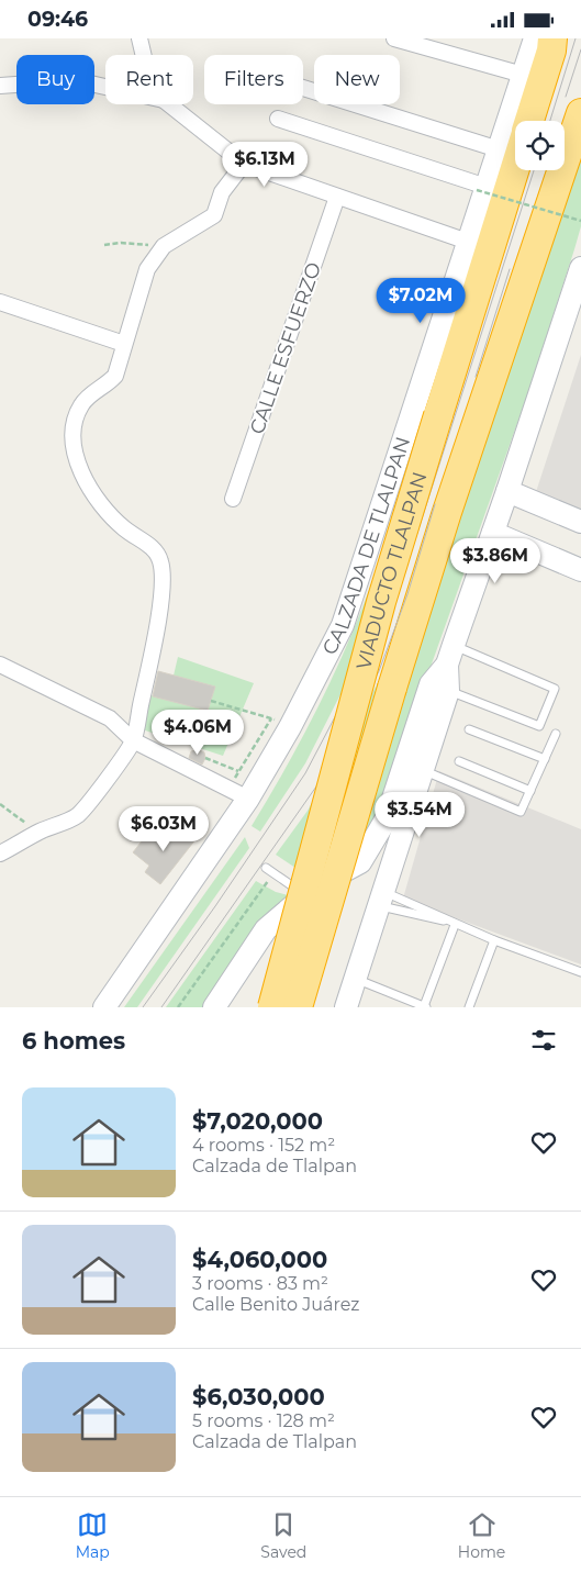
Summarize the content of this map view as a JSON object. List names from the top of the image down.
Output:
{
  "streets": {
    "highway": ["VIADUCTO TLALPAN"],
    "main road": ["CALZADA DE TLALPAN"],
    "street": ["CALLE ESFUERZO"]
  },
  "page": {
    "status": "09:46",
    "chip": [
      "Buy",
      "Rent",
      "Filters",
      "New"
    ],
    "price": [
      "$6.13M",
      "$7.02M",
      "$3.86M",
      "$4.06M",
      "$3.54M",
      "$6.03M"
    ],
    "heading": "6 homes",
    "list": [
      {
        "name": "$7,020,000",
        "note": "4 rooms · 152 m² · Calzada de Tlalpan"
      },
      {
        "name": "$4,060,000",
        "note": "3 rooms · 83 m² · Calle Benito Juárez"
      },
      {
        "name": "$6,030,000",
        "note": "5 rooms · 128 m² · Calzada de Tlalpan"
      }
    ],
    "tabs": ["Map", "Saved", "Home"]
  }
}
